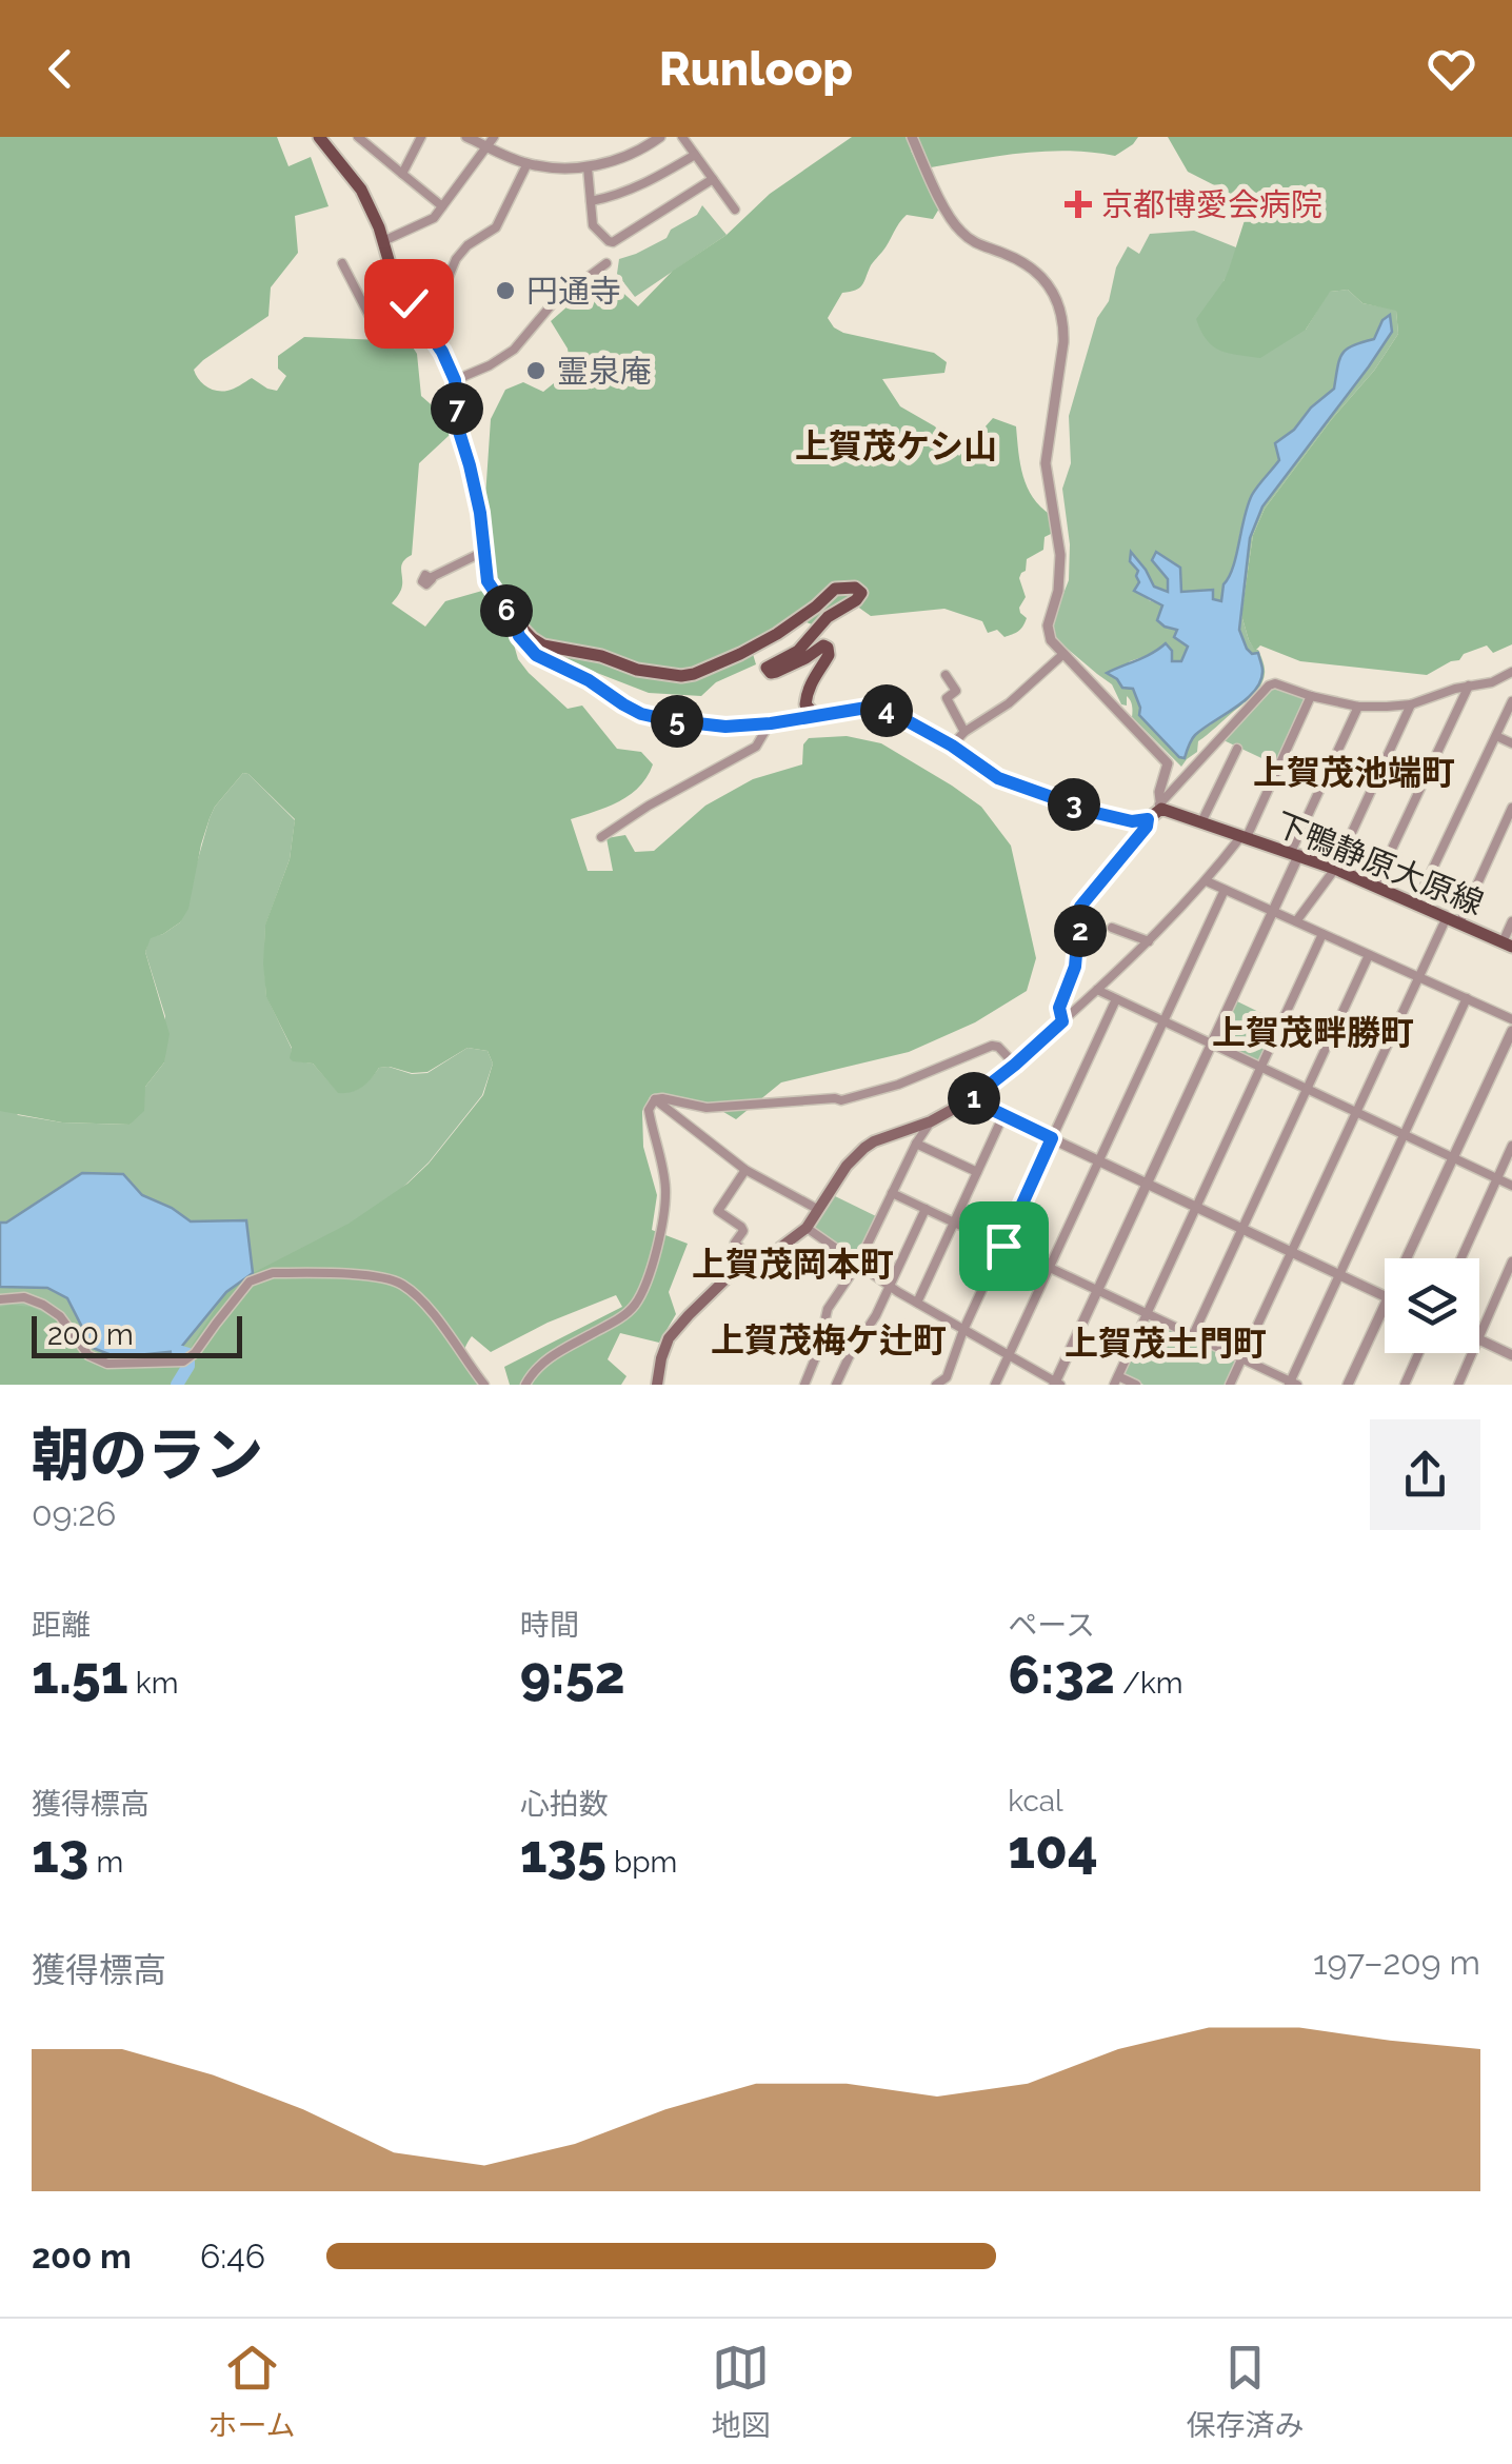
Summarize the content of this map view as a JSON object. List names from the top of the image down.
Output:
{
  "streets": {
    "main road": ["下鴨静原大原線"]
  },
  "districts": [
    "上賀茂ケシ山",
    "上賀茂池端町",
    "上賀茂畔勝町",
    "上賀茂岡本町",
    "上賀茂梅ケ辻町",
    "上賀茂土門町"
  ],
  "places": {
    "health": ["京都博愛会病院"],
    "other": ["円通寺", "霊泉庵"]
  },
  "scale_bar": "200 m",
  "page": {
    "header": "Runloop",
    "pins": [
      "7",
      "6",
      "4",
      "5",
      "3",
      "2",
      "1"
    ],
    "scale": "200 m",
    "heading": ["朝のラン", "09:26"],
    "stats": [
      ["距離", "1.51 km"],
      ["時間", "9:52"],
      ["ペース", "6:32 /km"],
      ["獲得標高", "13 m"],
      ["心拍数", "135 bpm"],
      ["kcal", "104"]
    ],
    "chart": ["獲得標高", "197–209 m"],
    "list": [
      {
        "name": "200 m",
        "note": "6:46"
      }
    ],
    "tabs": ["ホーム", "地図", "保存済み"]
  }
}
